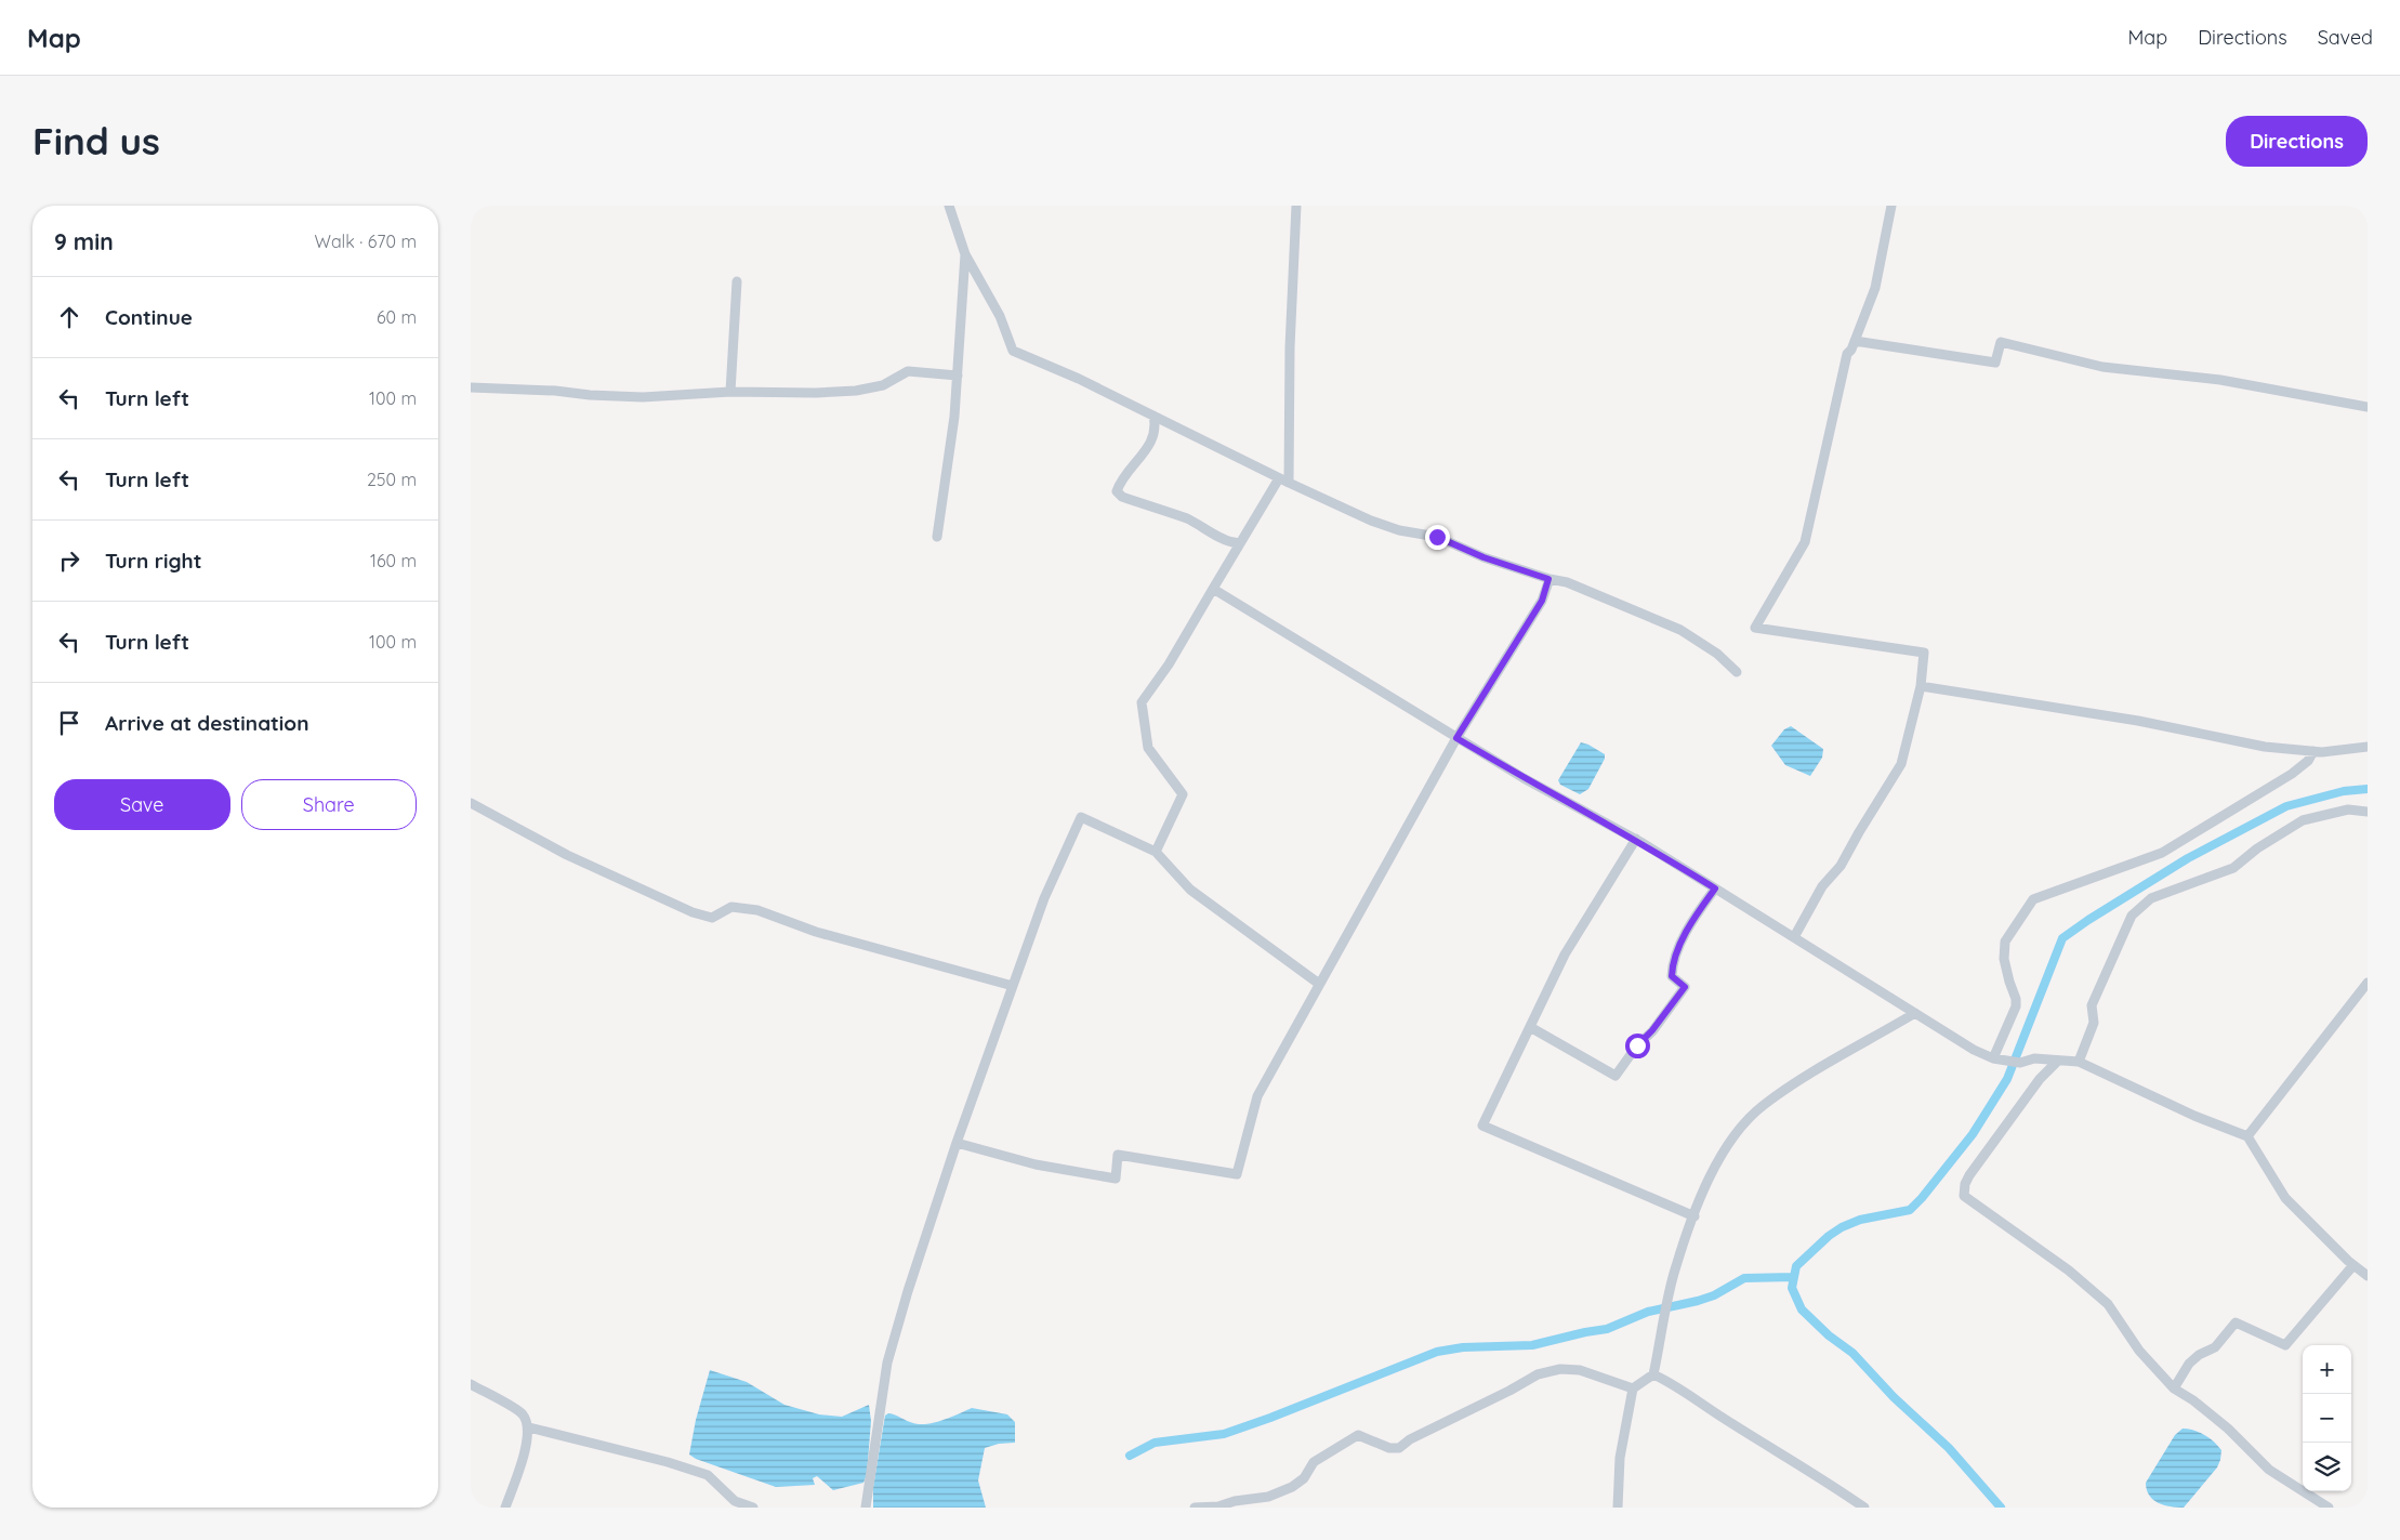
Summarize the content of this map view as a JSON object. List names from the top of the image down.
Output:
{
  "page": {
    "header": "Map",
    "nav": ["Map", "Directions", "Saved"],
    "buttons": [
      "Directions",
      ["Save", "Share"]
    ],
    "title": "Find us",
    "heading": ["9 min", "Walk · 670 m"],
    "list": [
      ["Continue", "60 m"],
      ["Turn left", "100 m"],
      ["Turn left", "250 m"],
      ["Turn right", "160 m"],
      ["Turn left", "100 m"],
      "Arrive at destination"
    ],
    "map_buttons": ["+", "−"]
  }
}
